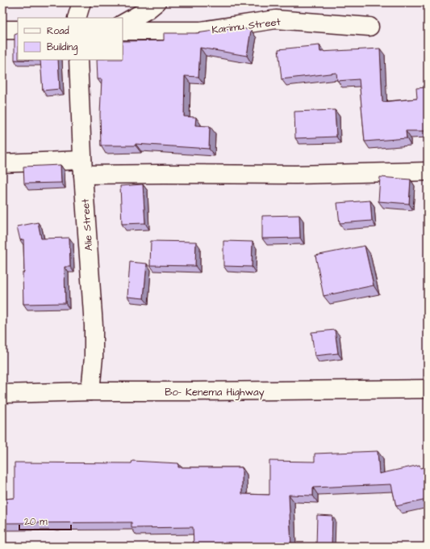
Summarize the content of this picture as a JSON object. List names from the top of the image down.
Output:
{
  "streets": {
    "main road": ["Karimu Street", "Alie Street", "Bo- Kenema Highway"]
  },
  "crossings": [
    ["Alie Street", "Bo- Kenema Highway"]
  ],
  "legend": ["Road", "Building"],
  "scale_bar": "20 m"
}
